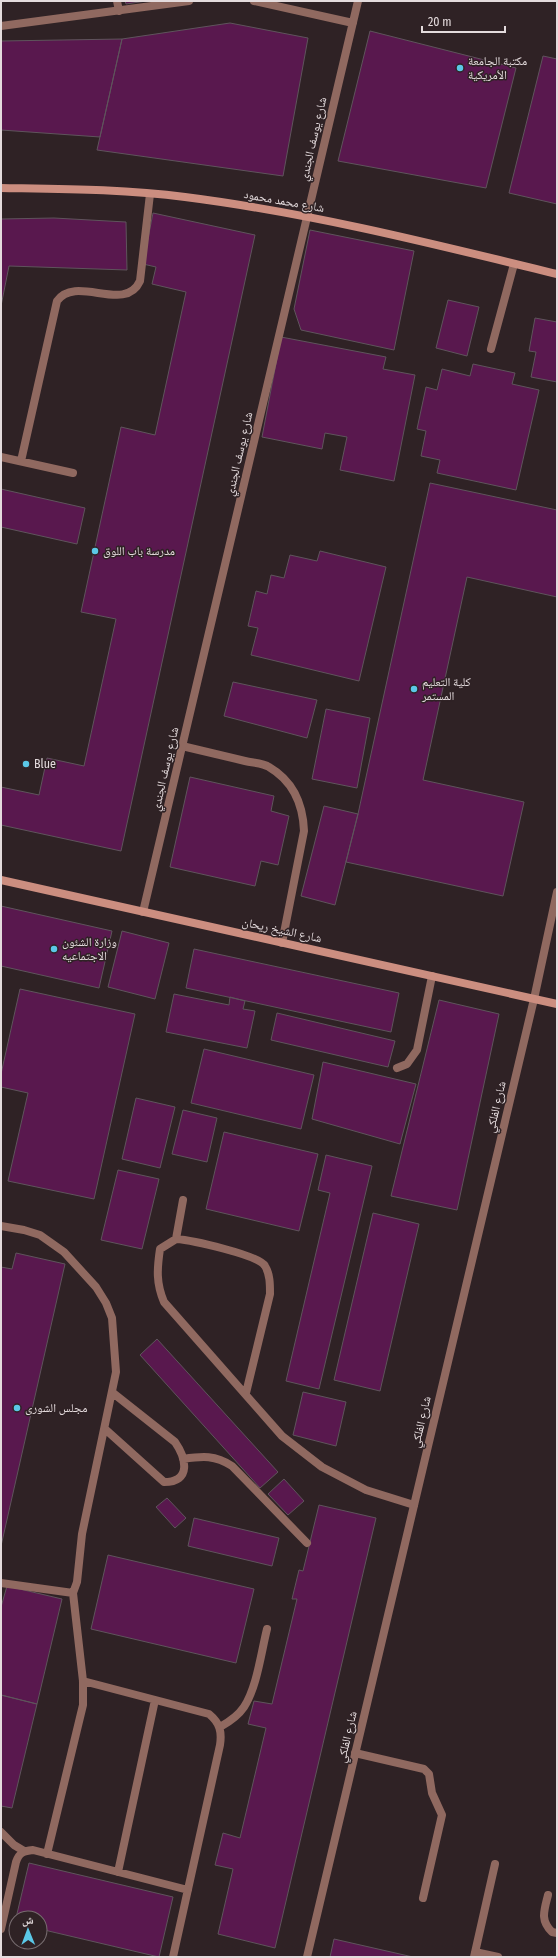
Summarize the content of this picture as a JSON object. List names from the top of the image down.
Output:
{
  "streets": {
    "main road": ["شارع محمد محمود", "شارع الشيخ ريحان"],
    "street": ["شارع يوسف الجندي", "شارع الفلكي"]
  },
  "crossings": [
    ["شارع يوسف الجندي", "شارع محمد محمود"],
    ["شارع يوسف الجندي", "شارع الشيخ ريحان"],
    ["شارع الشيخ ريحان", "شارع الفلكي"]
  ],
  "places": [
    "مكتبة الجامعة الأمريكية",
    "مدرسة باب اللوق",
    "كلية التعليم المستمر",
    "Blue",
    "وزارة الشئون الاجتماعيه",
    "مجلس الشورى"
  ],
  "scale_bar": "20 m",
  "north": "top"
}
